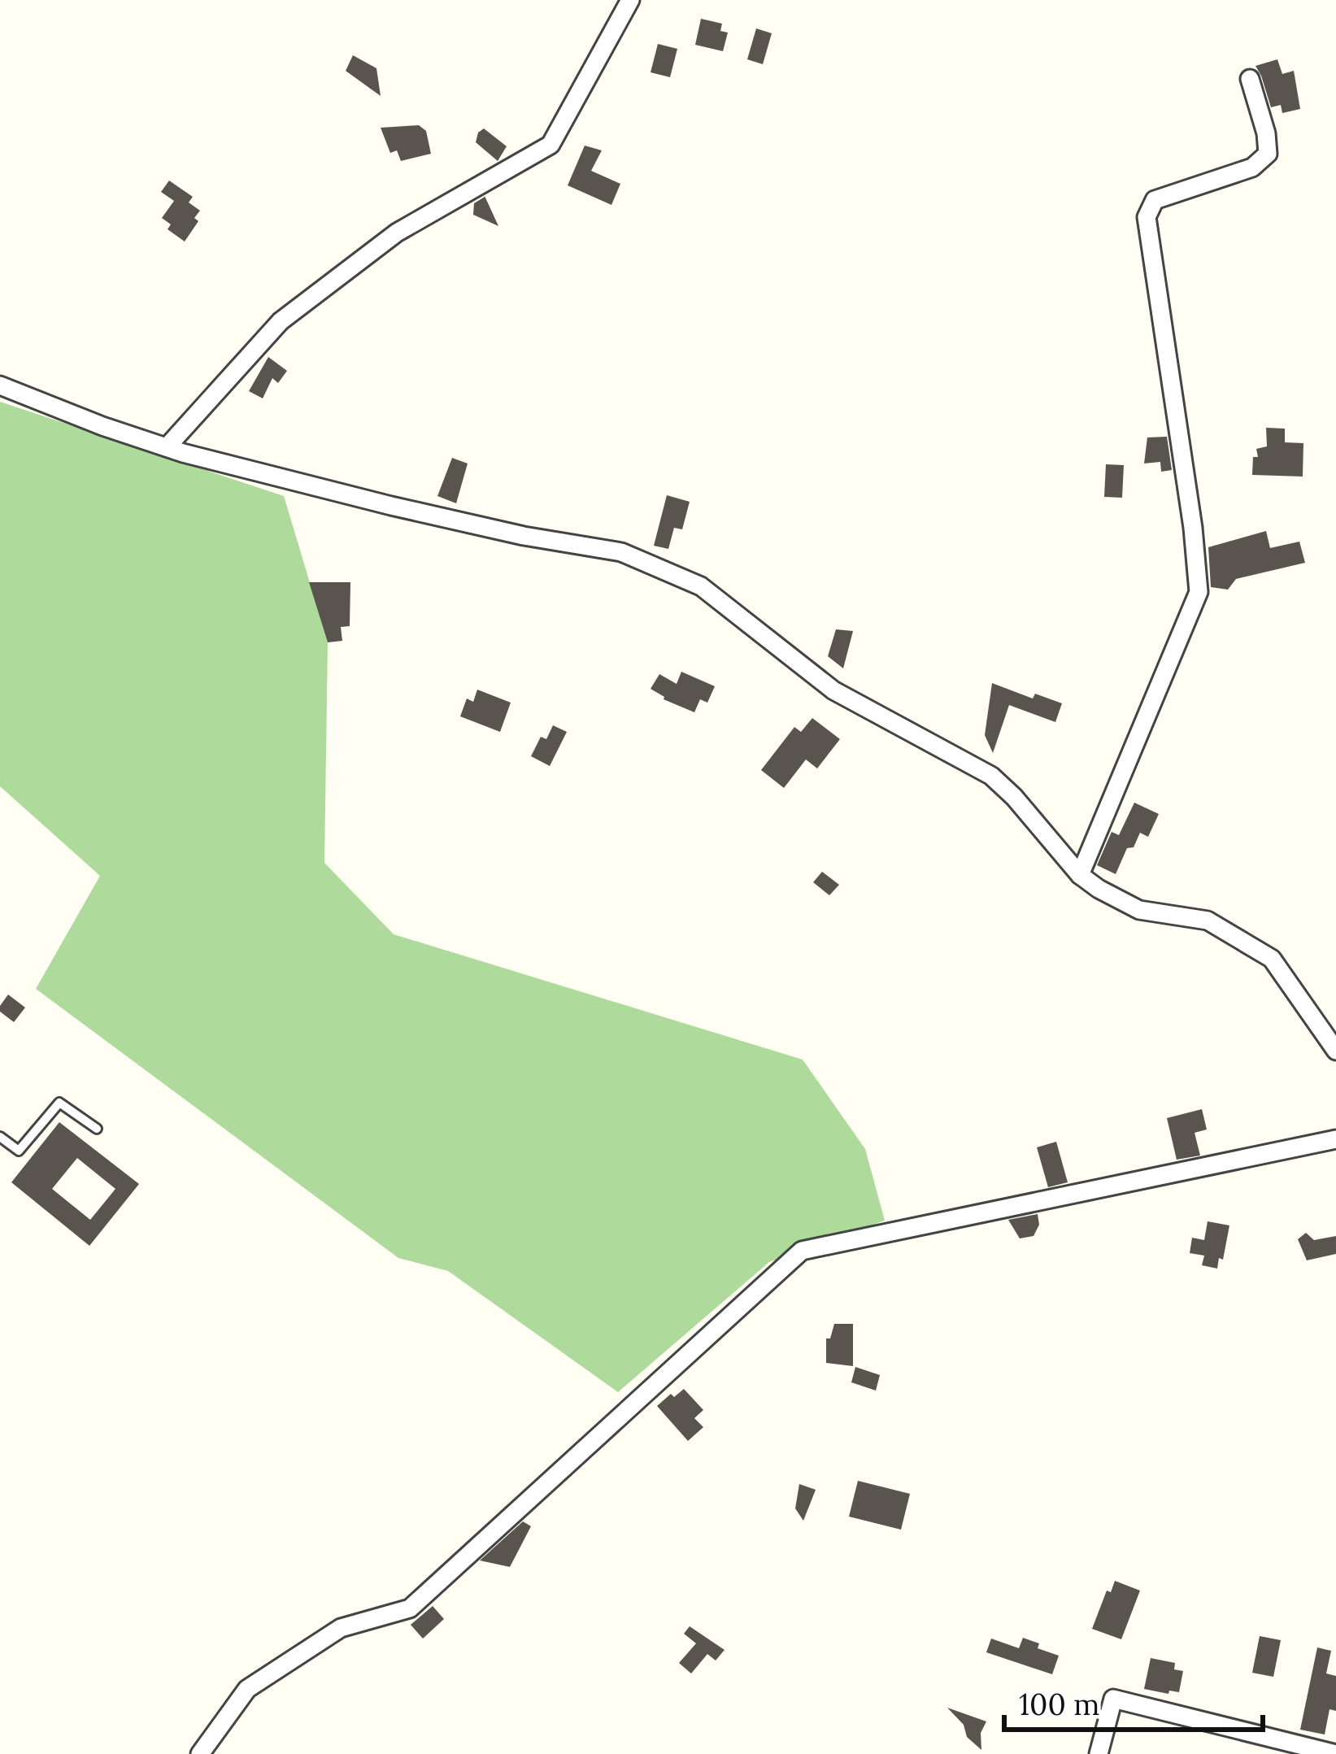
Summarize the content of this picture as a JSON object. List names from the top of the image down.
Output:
{
  "scale_bar": "100 m"
}
